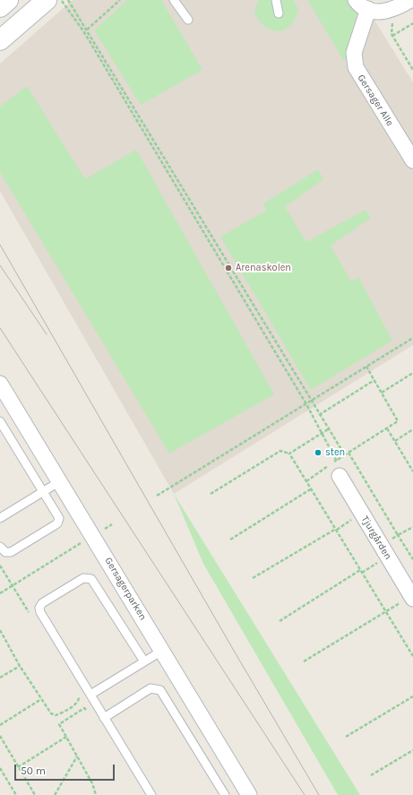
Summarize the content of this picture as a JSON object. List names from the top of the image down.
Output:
{
  "streets": {
    "street": ["Gersager Alle", "Tjurgården", "Gersagerparken"]
  },
  "places": ["Arenaskolen", "sten"],
  "scale_bar": "50 m"
}
